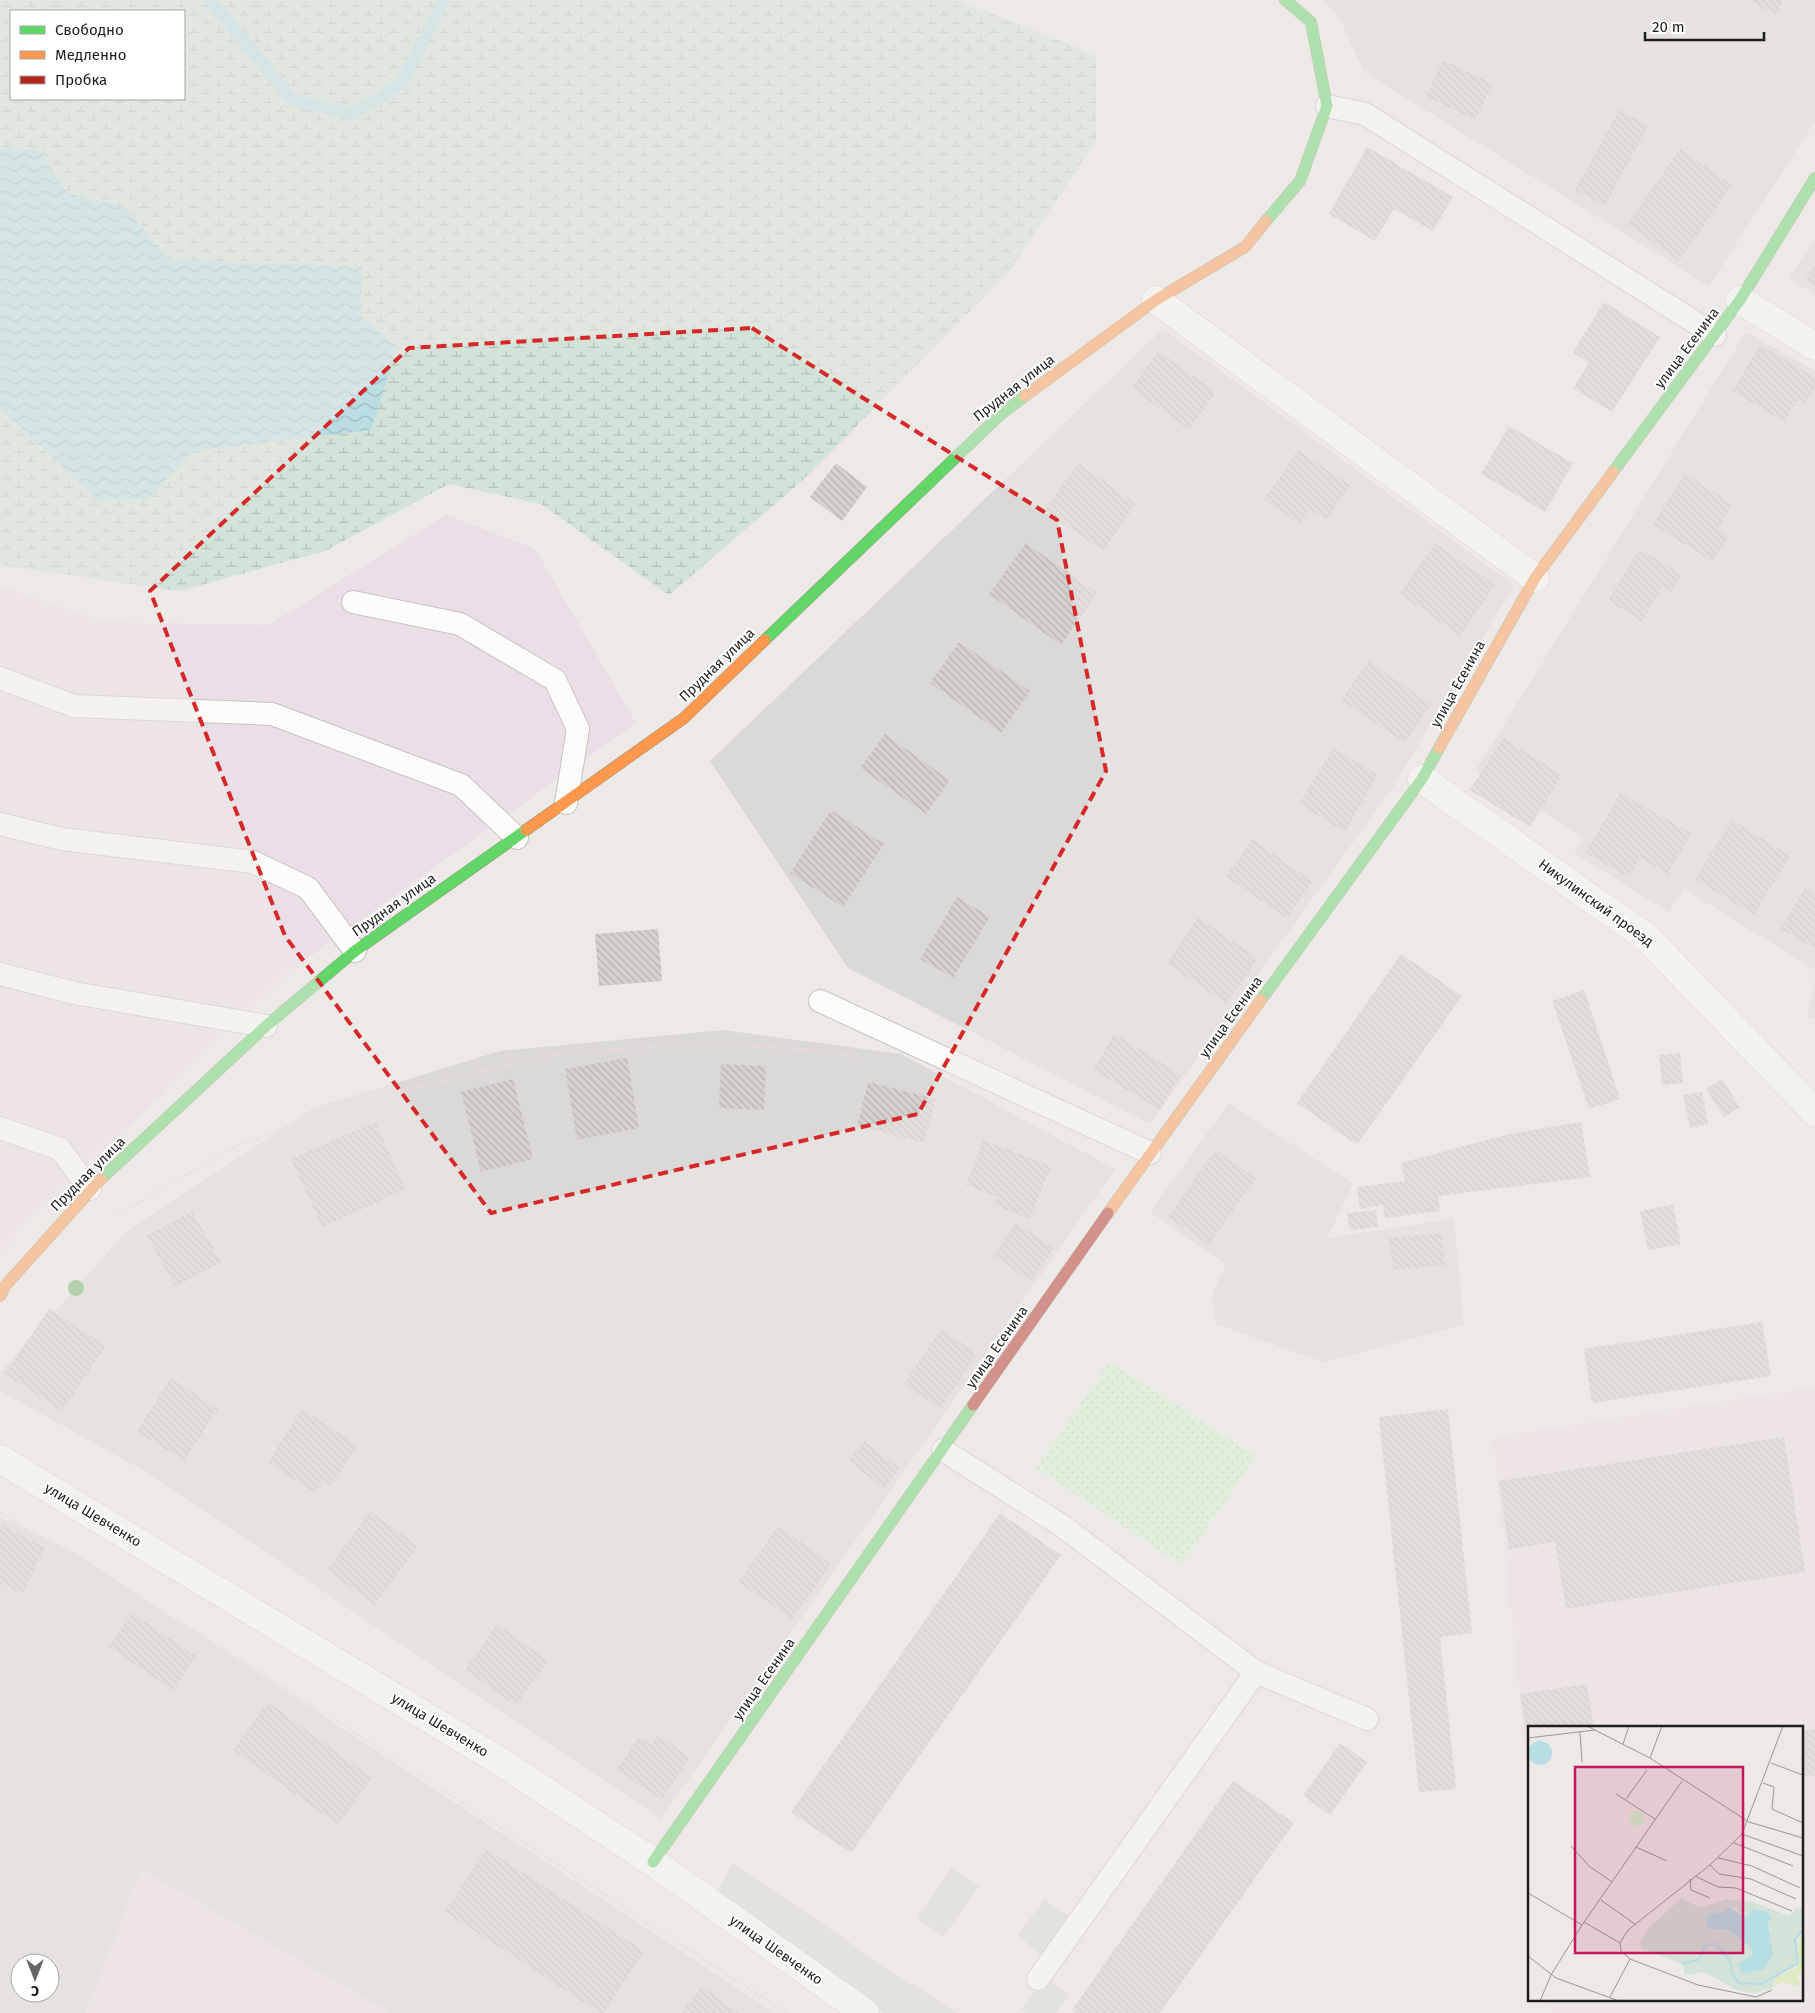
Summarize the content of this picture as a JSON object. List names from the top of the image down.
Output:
{
  "streets": {
    "street": [
      "улица Есенина",
      "Прудная улица",
      "Никулинский проезд",
      "улица Шевченко"
    ]
  },
  "crossings": [
    ["улица Есенина", "Никулинский проезд"],
    ["улица Есенина", "улица Шевченко"]
  ],
  "legend": ["Свободно", "Медленно", "Пробка"],
  "scale_bar": "20 m",
  "north": "bottom"
}
